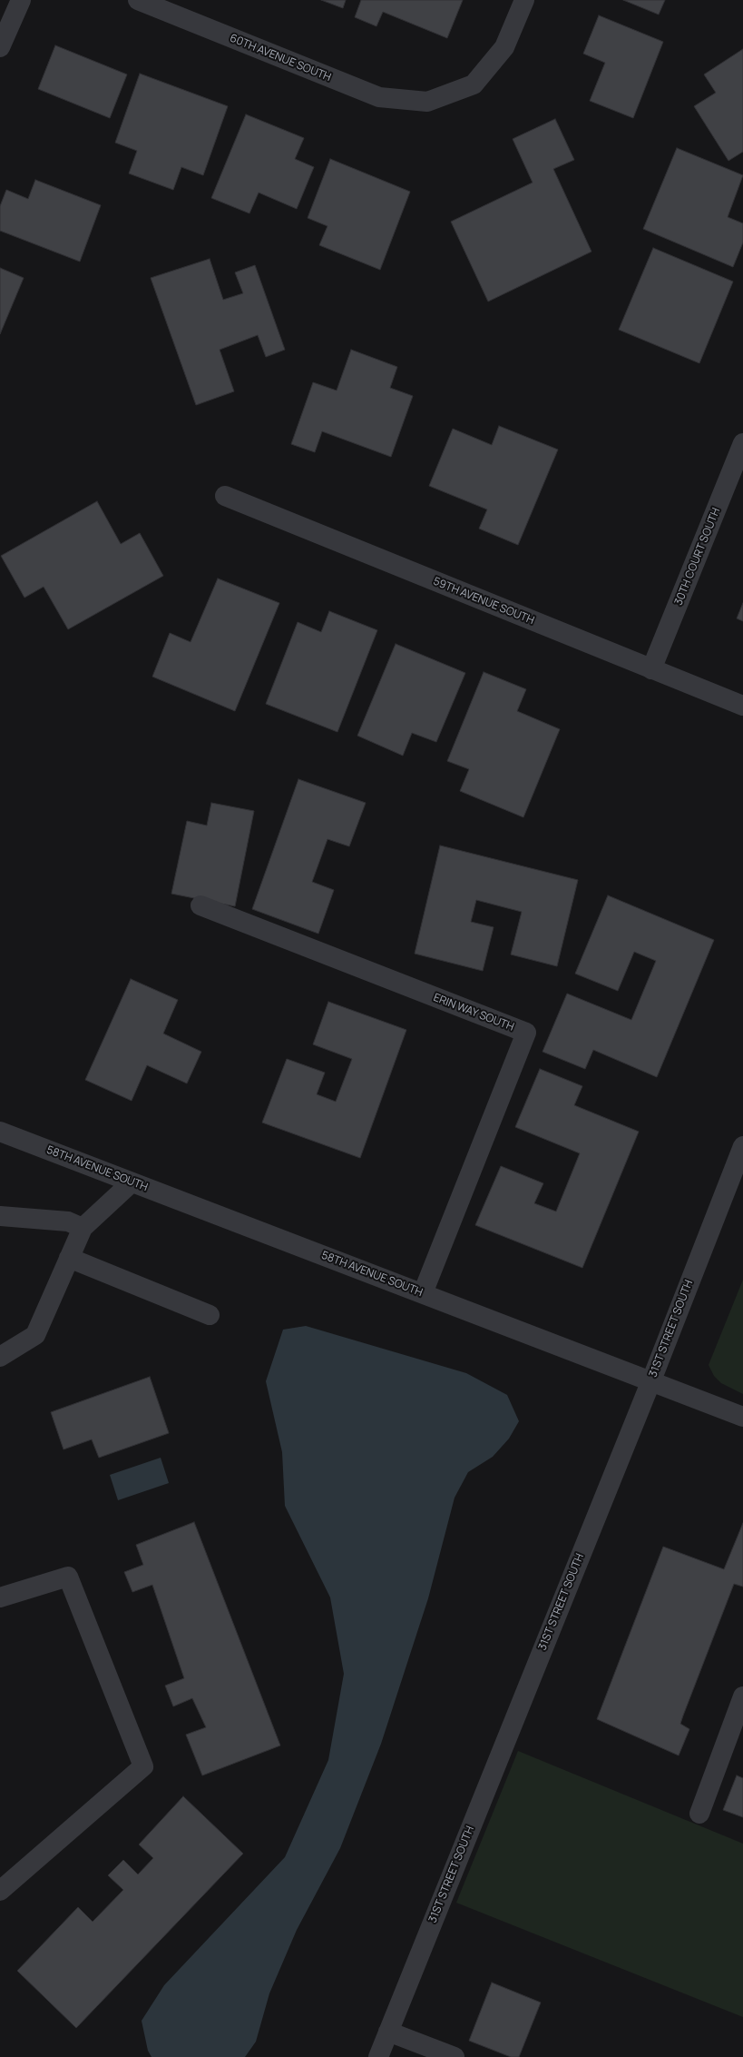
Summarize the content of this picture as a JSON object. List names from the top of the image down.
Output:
{
  "streets": {
    "street": [
      "60TH AVENUE SOUTH",
      "30TH COURT SOUTH",
      "59TH AVENUE SOUTH",
      "ERIN WAY SOUTH",
      "58TH AVENUE SOUTH",
      "31ST STREET SOUTH"
    ]
  },
  "crossings": [
    ["30TH COURT SOUTH", "59TH AVENUE SOUTH"],
    ["ERIN WAY SOUTH", "58TH AVENUE SOUTH"],
    ["58TH AVENUE SOUTH", "31ST STREET SOUTH"]
  ]
}
